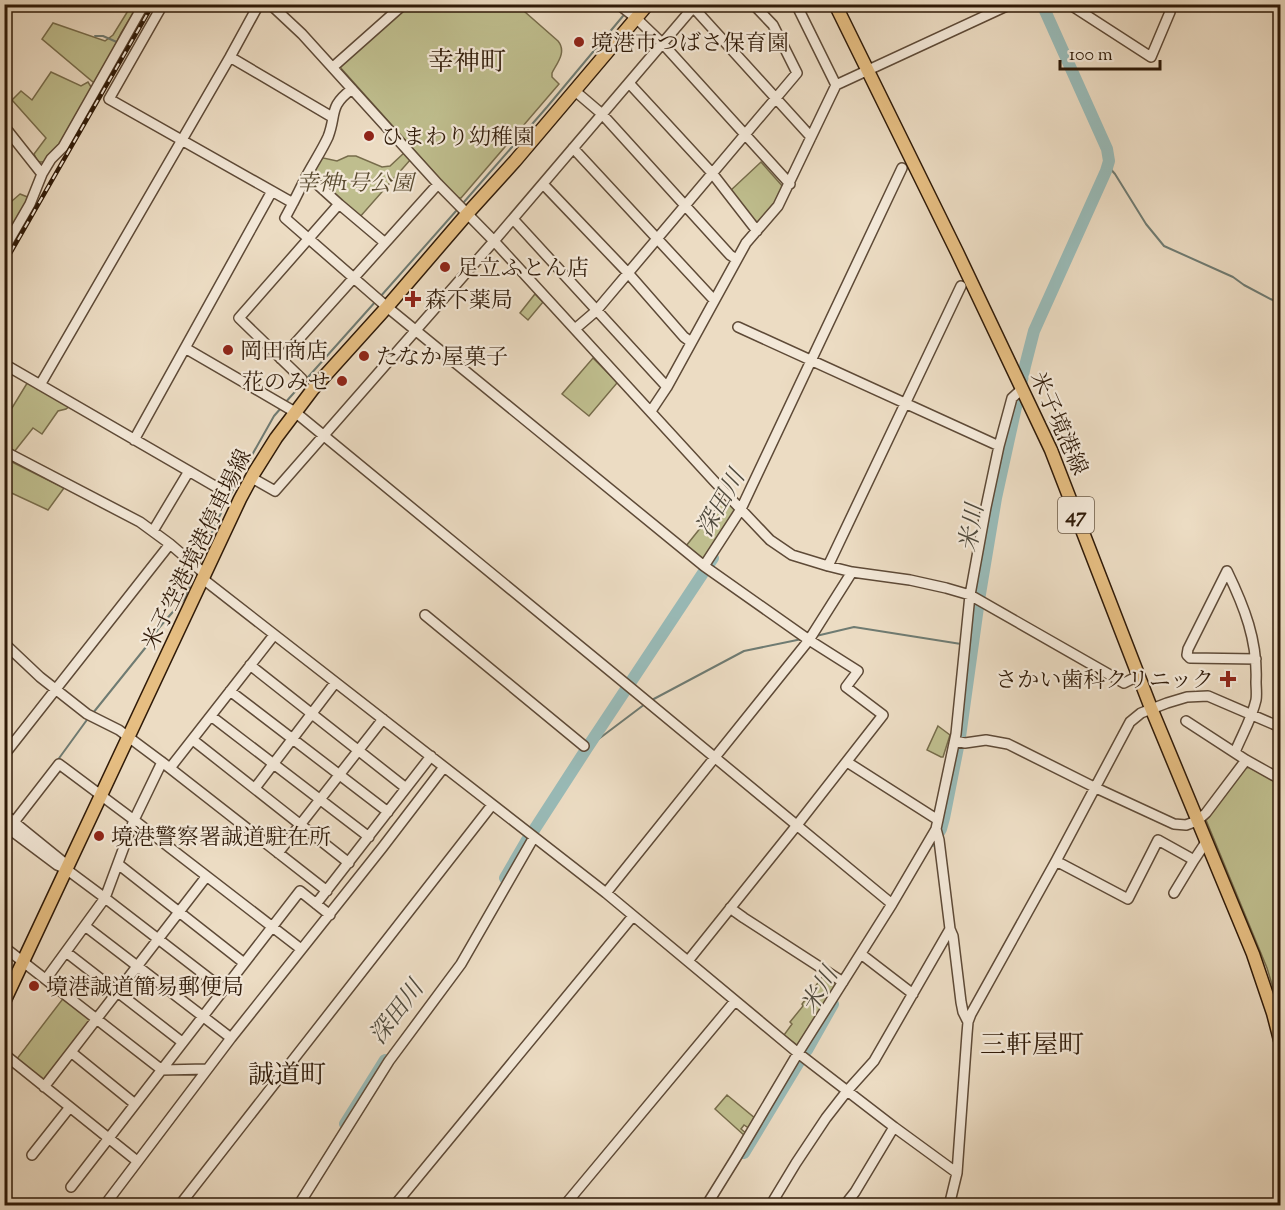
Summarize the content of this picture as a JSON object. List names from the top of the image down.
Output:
{
  "streets": {
    "main road": ["米子境港線", "47", "米子空港境港停車場線"]
  },
  "districts": ["幸神町", "三軒屋町", "誠道町"],
  "water": ["深田川", "米川"],
  "parks": ["幸神1号公園"],
  "places": {
    "other": [
      "境港市つばさ保育園",
      "ひまわり幼稚園",
      "足立ふとん店",
      "岡田商店",
      "たなか屋菓子",
      "花のみせ",
      "境港警察署誠道駐在所",
      "境港誠道簡易郵便局"
    ],
    "health": ["森下薬局", "さかい歯科クリニック"]
  },
  "scale_bar": "100 m"
}
